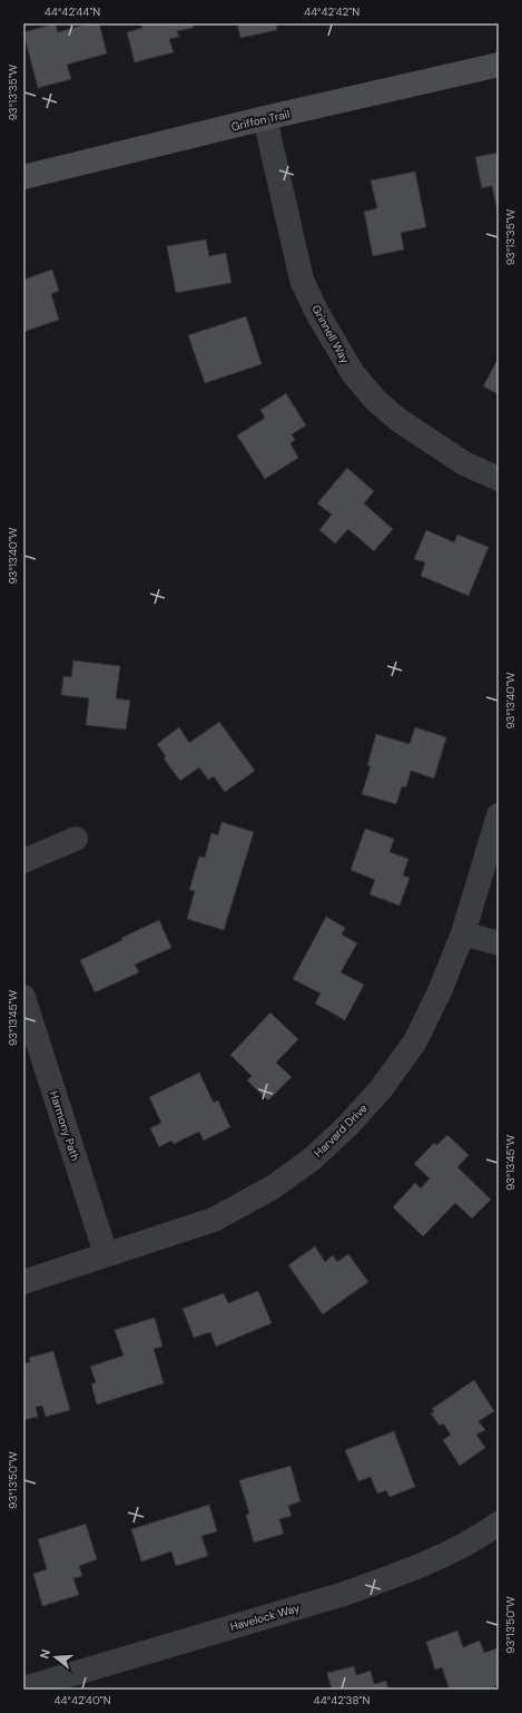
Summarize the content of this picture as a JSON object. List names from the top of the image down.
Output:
{
  "streets": {
    "street": [
      "Griffon Trail",
      "Grinnell Way",
      "Harmony Path",
      "Harvard Drive",
      "Havelock Way"
    ]
  },
  "crossings": [
    ["Griffon Trail", "Grinnell Way"],
    ["Harmony Path", "Harvard Drive"]
  ],
  "north": "left",
  "coordinates": [
    "44°42'44\"N",
    "44°42'42\"N",
    "93°13'35\"W",
    "93°13'40\"W",
    "93°13'45\"W",
    "93°13'50\"W",
    "44°42'40\"N",
    "44°42'38\"N"
  ]
}
